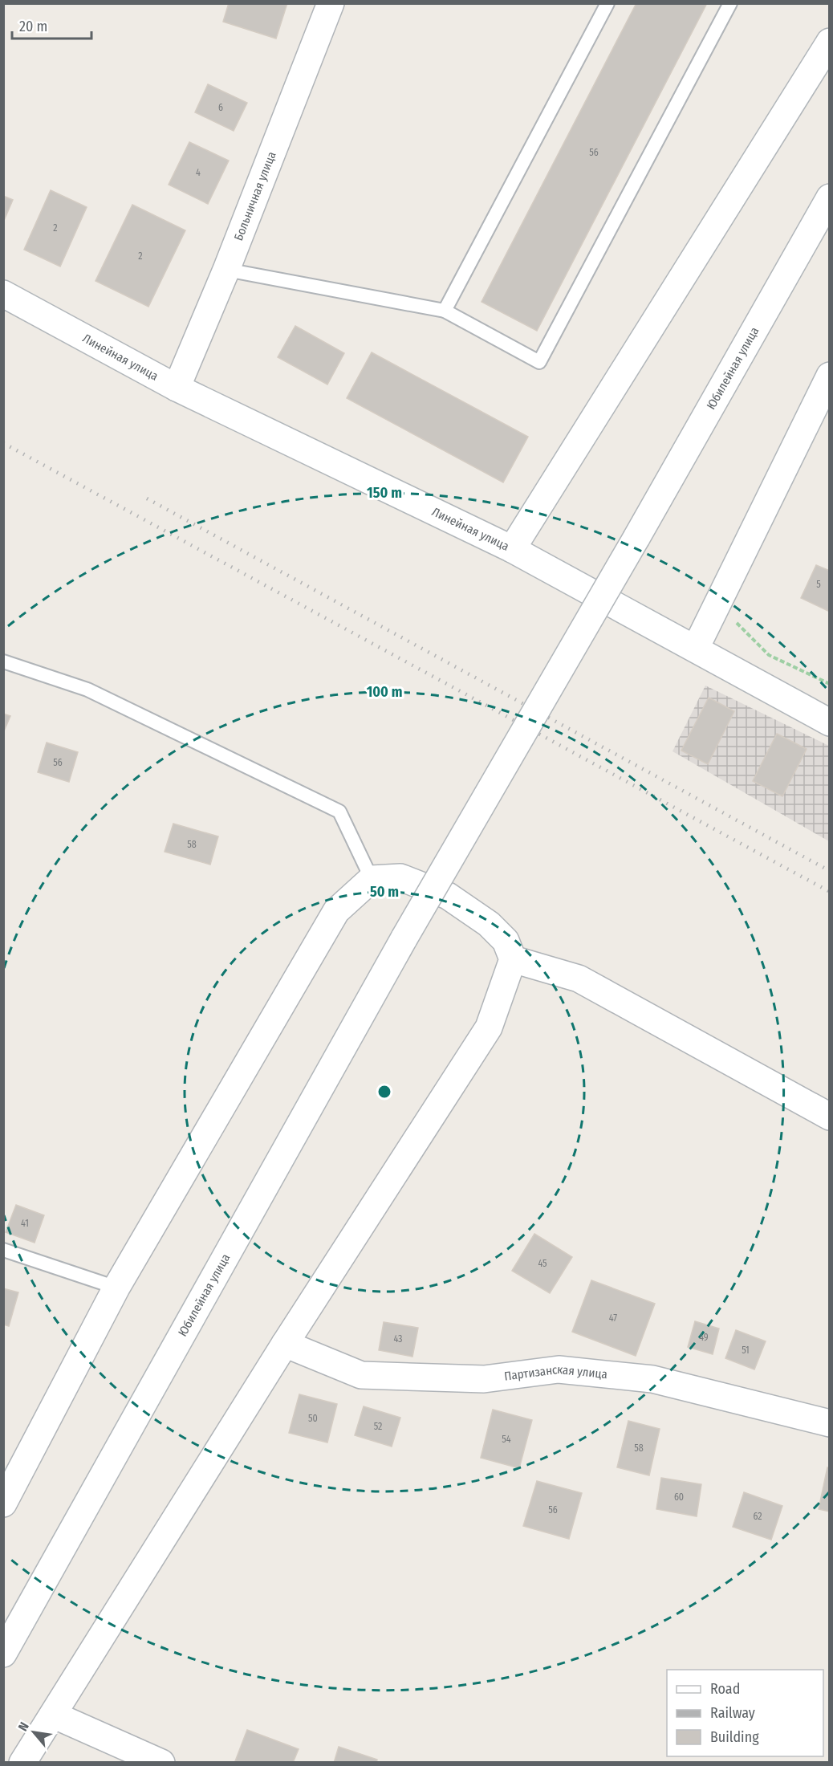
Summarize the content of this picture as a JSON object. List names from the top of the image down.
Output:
{
  "streets": {
    "main road": [
      "Больничная улица",
      "Линейная улица",
      "Юбилейная улица",
      "Партизанская улица"
    ]
  },
  "crossings": [
    ["Больничная улица", "Линейная улица"]
  ],
  "house_numbers": [
    "6",
    "56",
    "4",
    "2",
    "2",
    "5",
    "56",
    "58",
    "41",
    "45",
    "47",
    "49",
    "43",
    "51",
    "50",
    "52",
    "54",
    "58",
    "60",
    "56",
    "62"
  ],
  "legend": ["Road", "Railway", "Building"],
  "scale_bar": "20 m",
  "north": "top left",
  "rings": ["150 m", "100 m", "50 m"]
}
